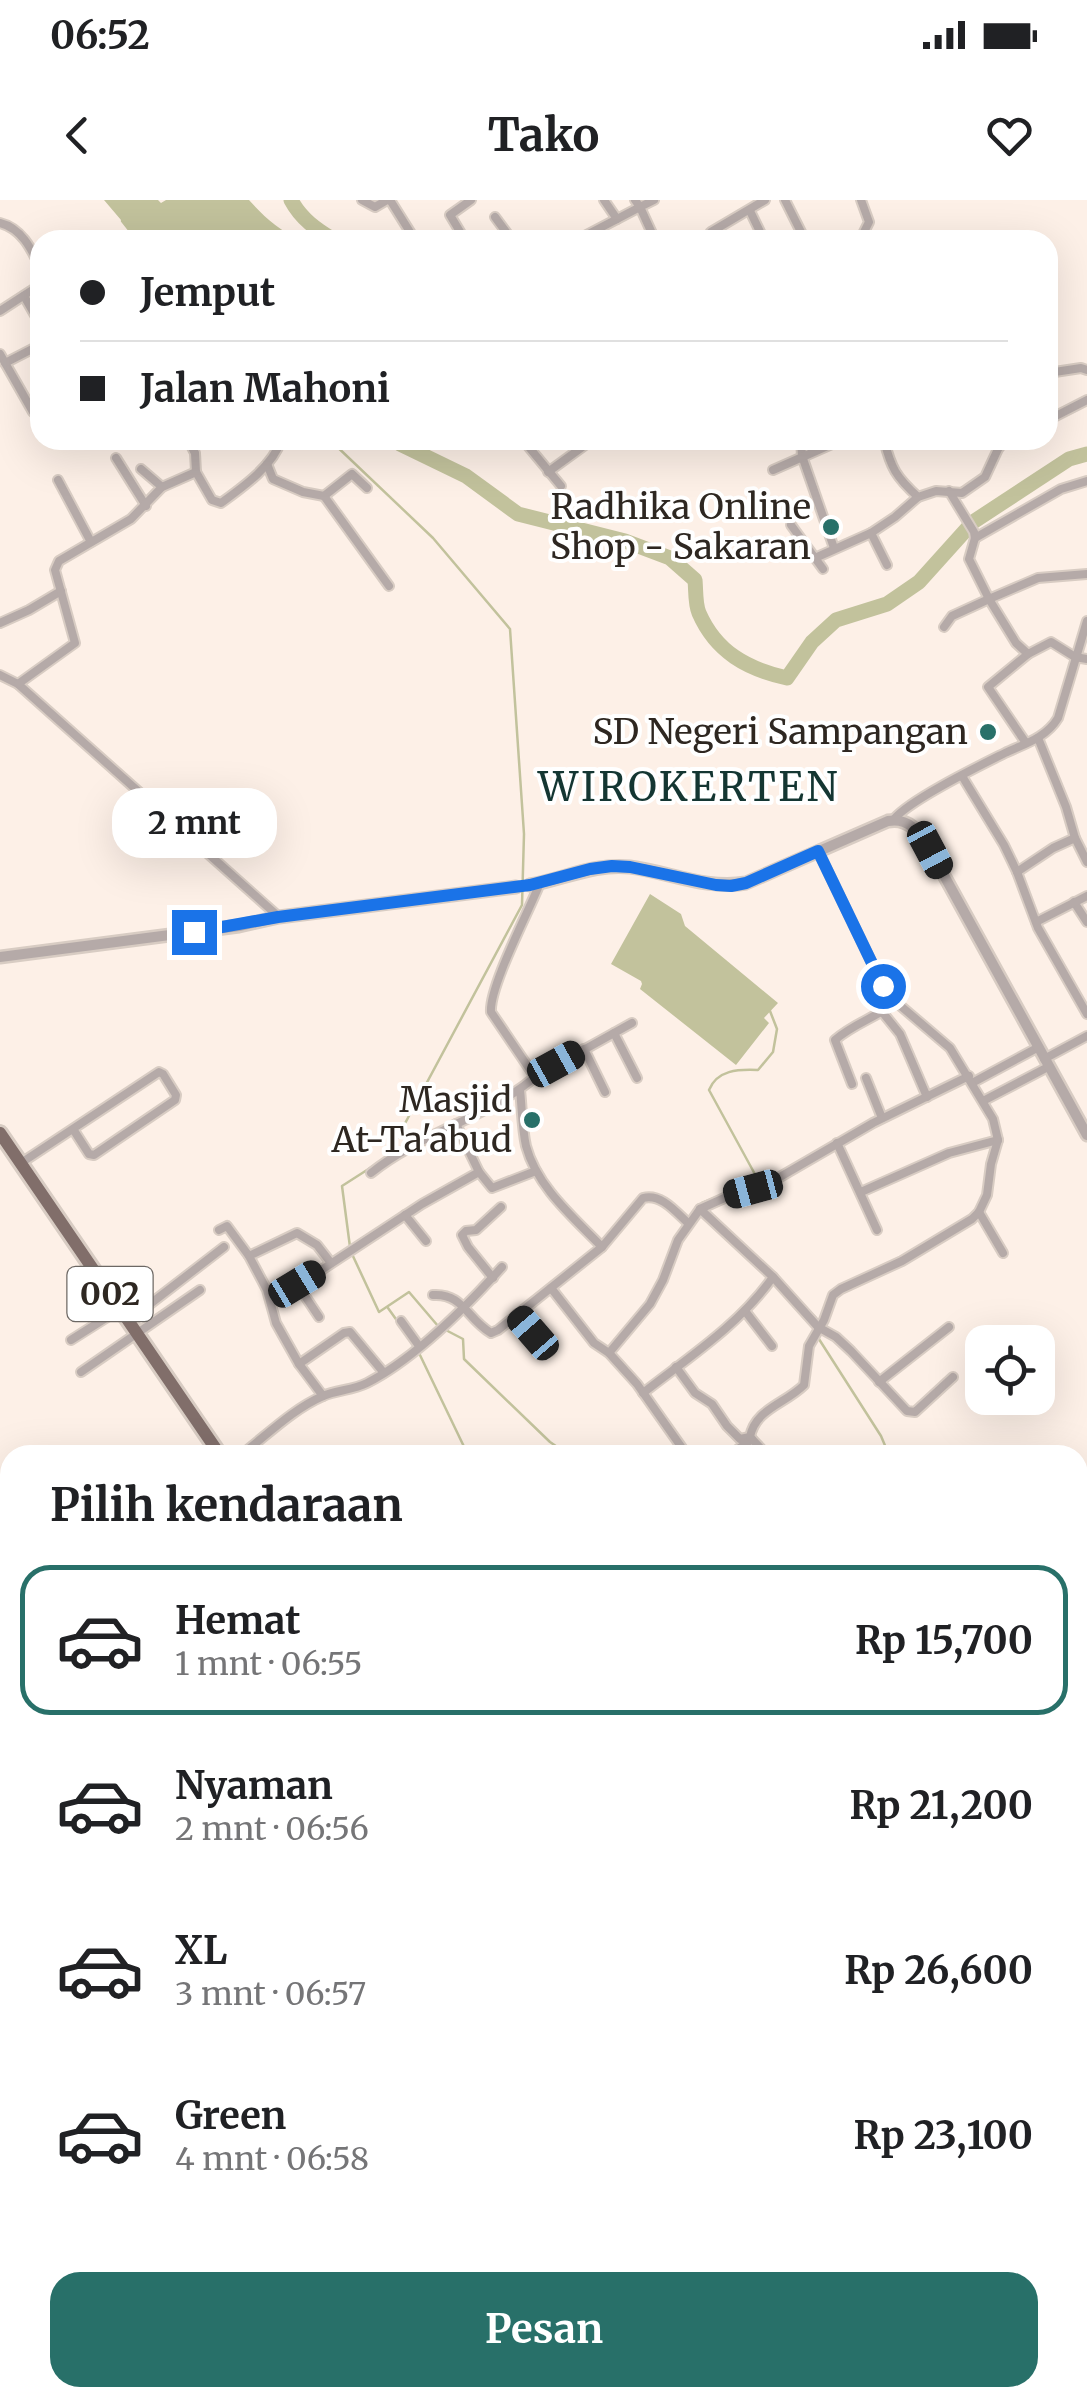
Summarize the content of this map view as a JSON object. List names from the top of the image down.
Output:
{
  "streets": {
    "main road": ["002"]
  },
  "districts": ["WIROKERTEN"],
  "places": ["Radhika Online Shop - Sakaran", "SD Negeri Sampangan", "Masjid At-Ta'abud"],
  "page": {
    "status": "06:52",
    "header": "Tako",
    "banner": ["Jemput", "Jalan Mahoni"],
    "bubble": "2 mnt",
    "heading": "Pilih kendaraan",
    "list": [
      {
        "name": "Hemat",
        "note": "1 mnt · 06:55",
        "value": "Rp 15,700"
      },
      {
        "name": "Nyaman",
        "note": "2 mnt · 06:56",
        "value": "Rp 21,200"
      },
      {
        "name": "XL",
        "note": "3 mnt · 06:57",
        "value": "Rp 26,600"
      },
      {
        "name": "Green",
        "note": "4 mnt · 06:58",
        "value": "Rp 23,100"
      }
    ],
    "buttons": "Pesan"
  }
}
